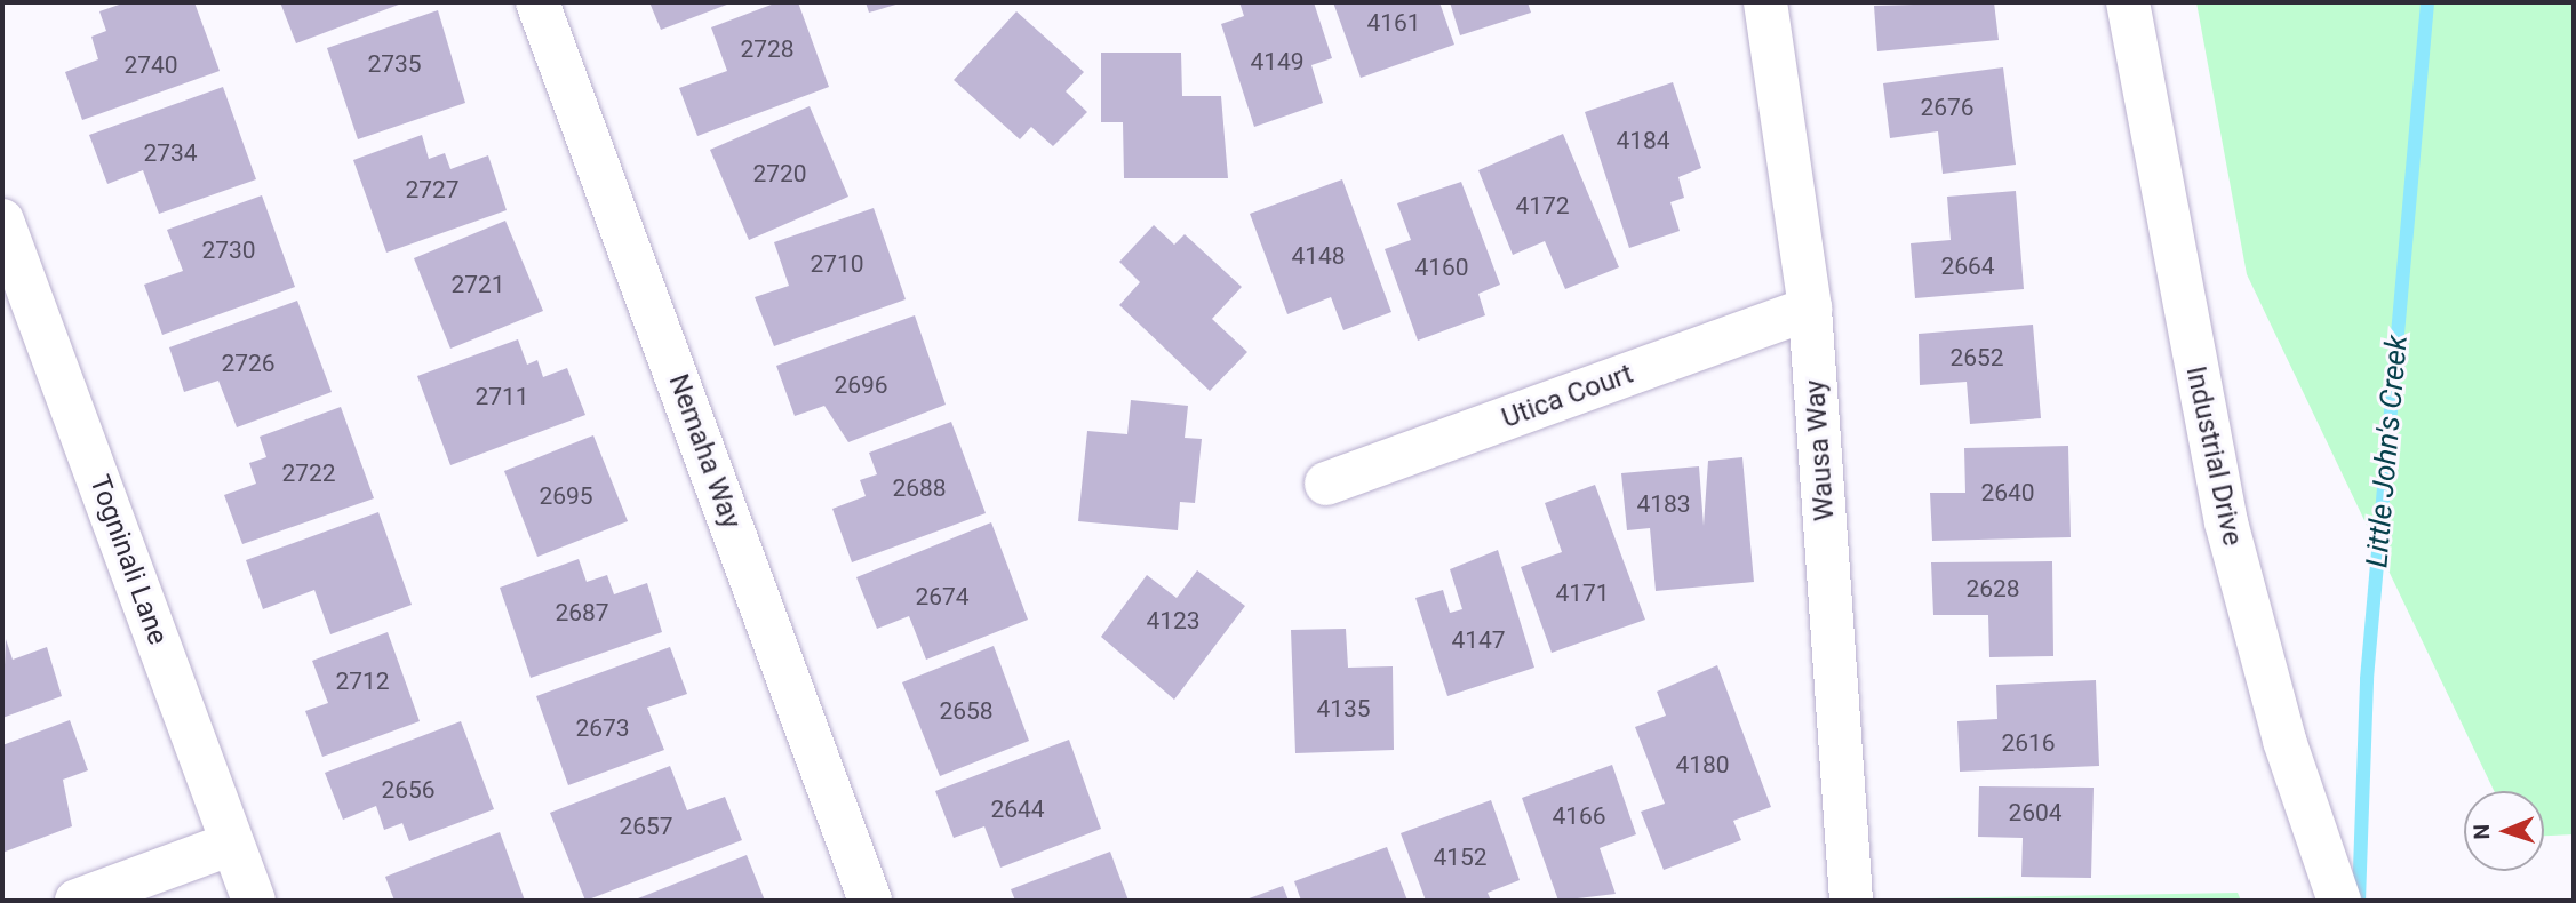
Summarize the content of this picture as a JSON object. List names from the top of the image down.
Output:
{
  "streets": {
    "street": [
      "Utica Court",
      "Wausa Way",
      "Nemaha Way",
      "Industrial Drive",
      "Togninali Lane"
    ]
  },
  "crossings": [
    ["Utica Court", "Wausa Way"]
  ],
  "water": ["Little John's Creek"],
  "house_numbers": [
    "4161",
    "2728",
    "4149",
    "2735",
    "2740",
    "2676",
    "4184",
    "2734",
    "2720",
    "2727",
    "4172",
    "2730",
    "4148",
    "2710",
    "2664",
    "4160",
    "2721",
    "2652",
    "2726",
    "2696",
    "2711",
    "2722",
    "2688",
    "2640",
    "2695",
    "4183",
    "2628",
    "4171",
    "2674",
    "2687",
    "4123",
    "4147",
    "2712",
    "4135",
    "2658",
    "2673",
    "2616",
    "4180",
    "2656",
    "2644",
    "2604",
    "4166",
    "2657",
    "4152"
  ],
  "north": "left"
}
